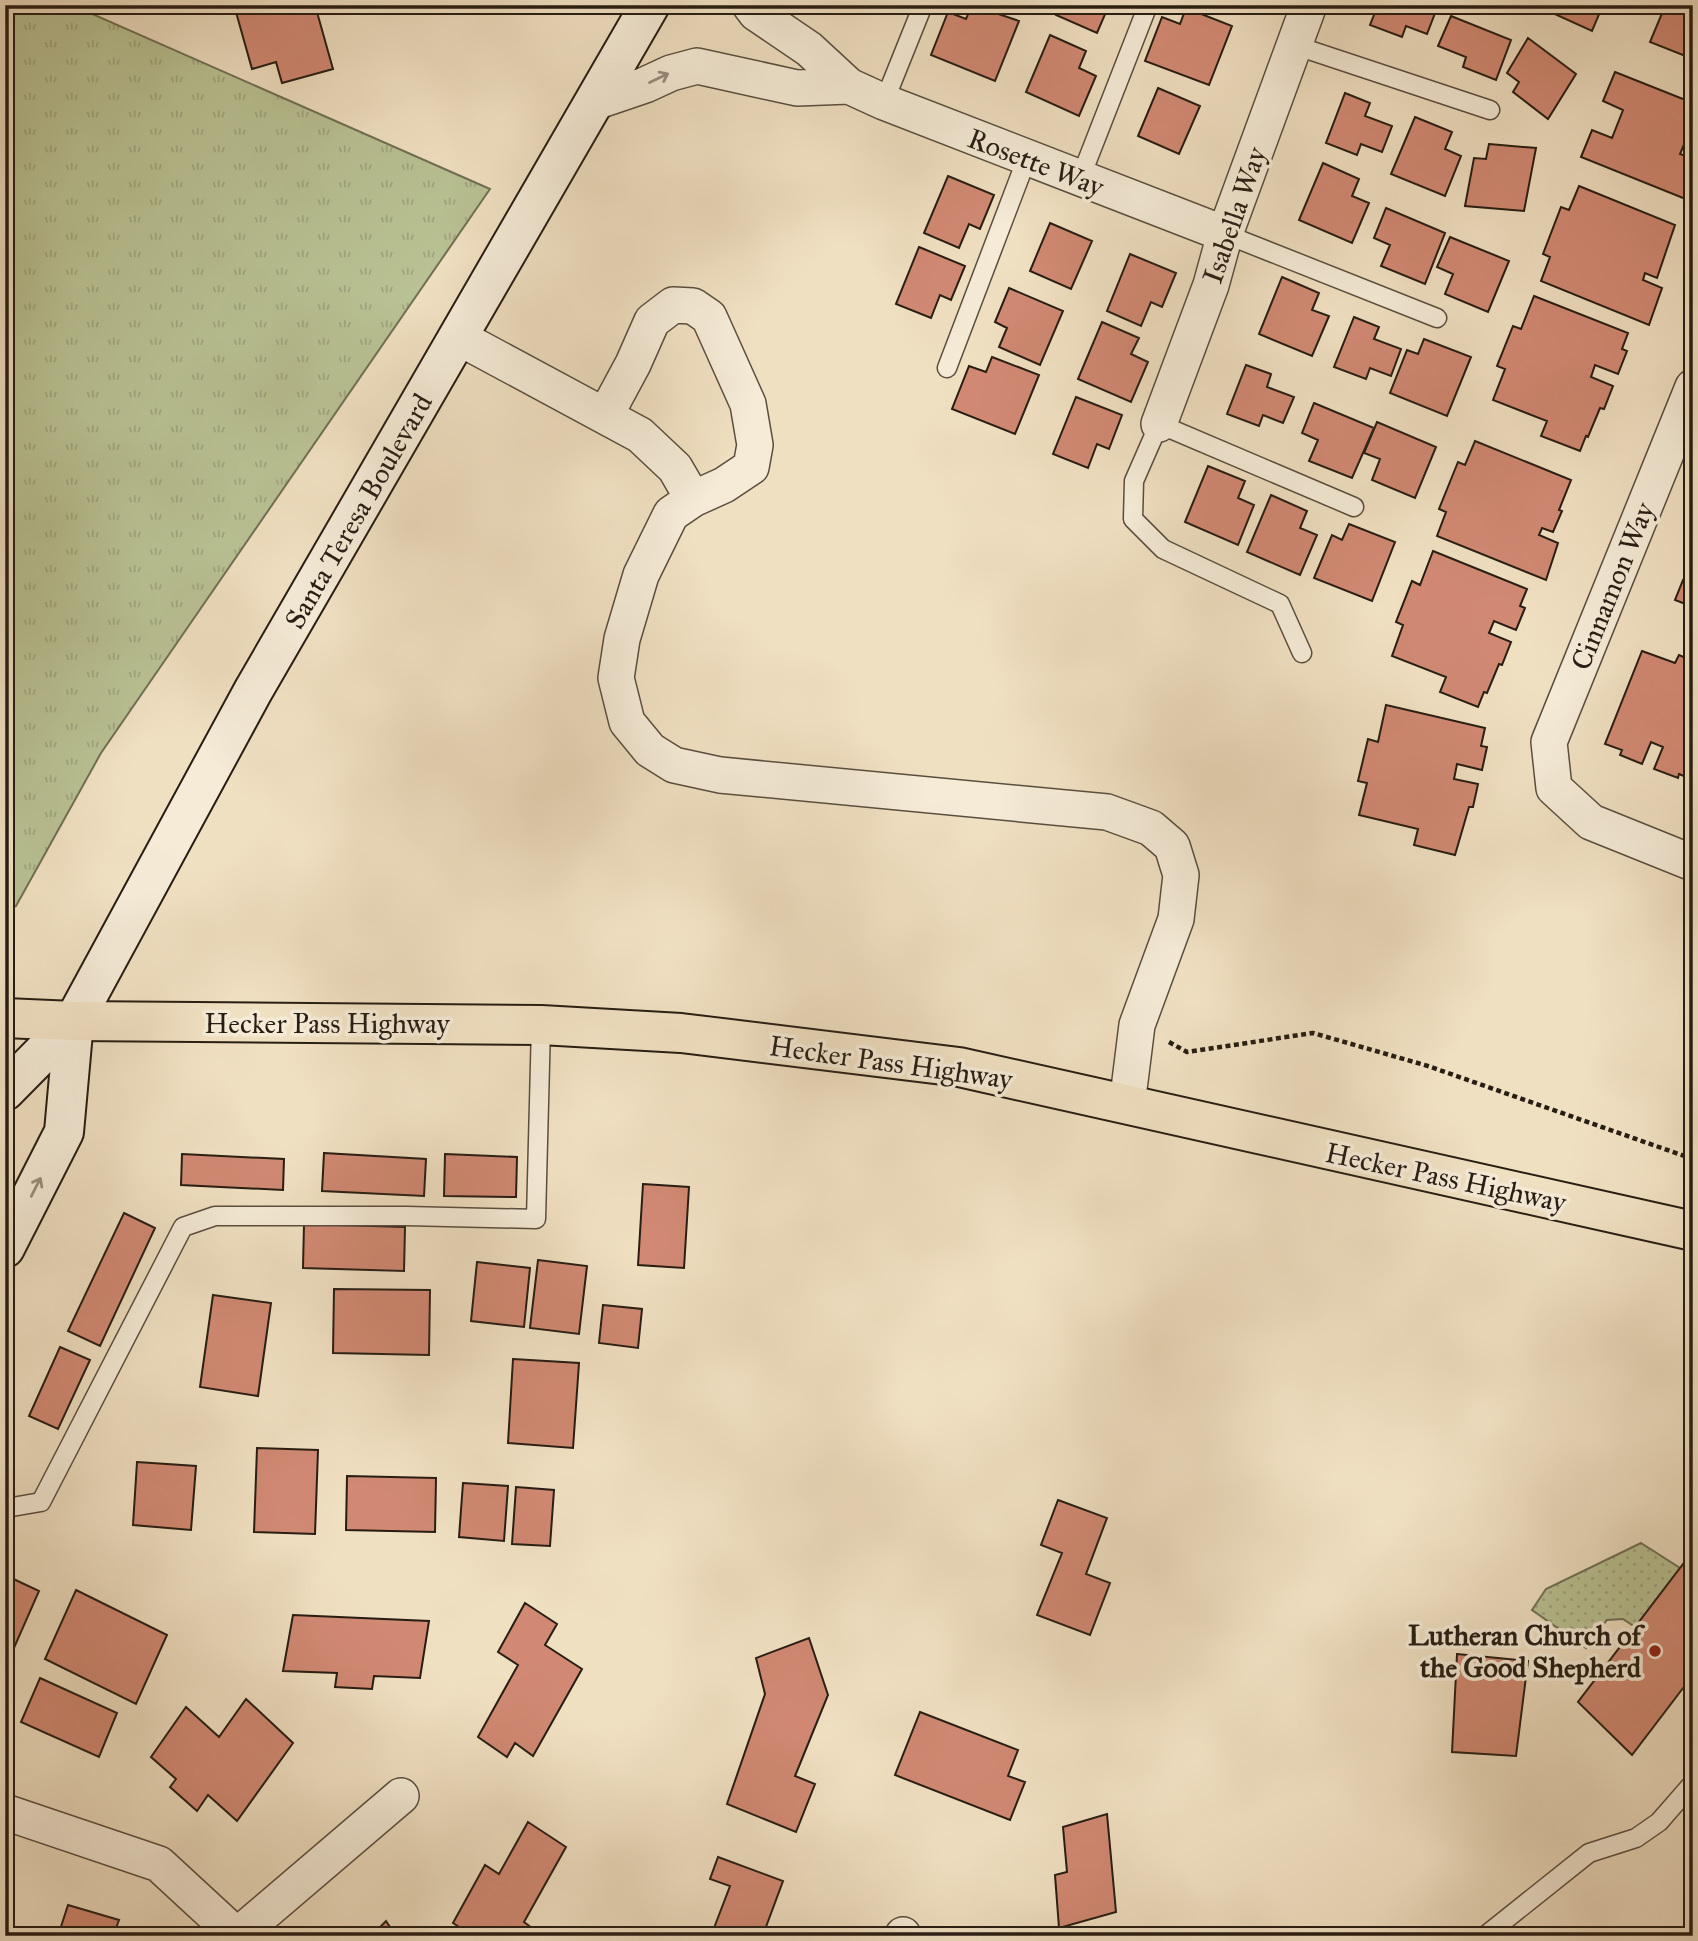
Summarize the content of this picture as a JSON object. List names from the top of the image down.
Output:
{
  "streets": {
    "main road": ["Santa Teresa Boulevard", "Hecker Pass Highway"],
    "street": ["Rosette Way", "Isabella Way", "Cinnamon Way"]
  },
  "crossings": [
    ["Rosette Way", "Isabella Way"],
    ["Rosette Way", "Santa Teresa Boulevard"],
    ["Santa Teresa Boulevard", "Hecker Pass Highway"]
  ],
  "places": ["Lutheran Church of the Good Shepherd"]
}
